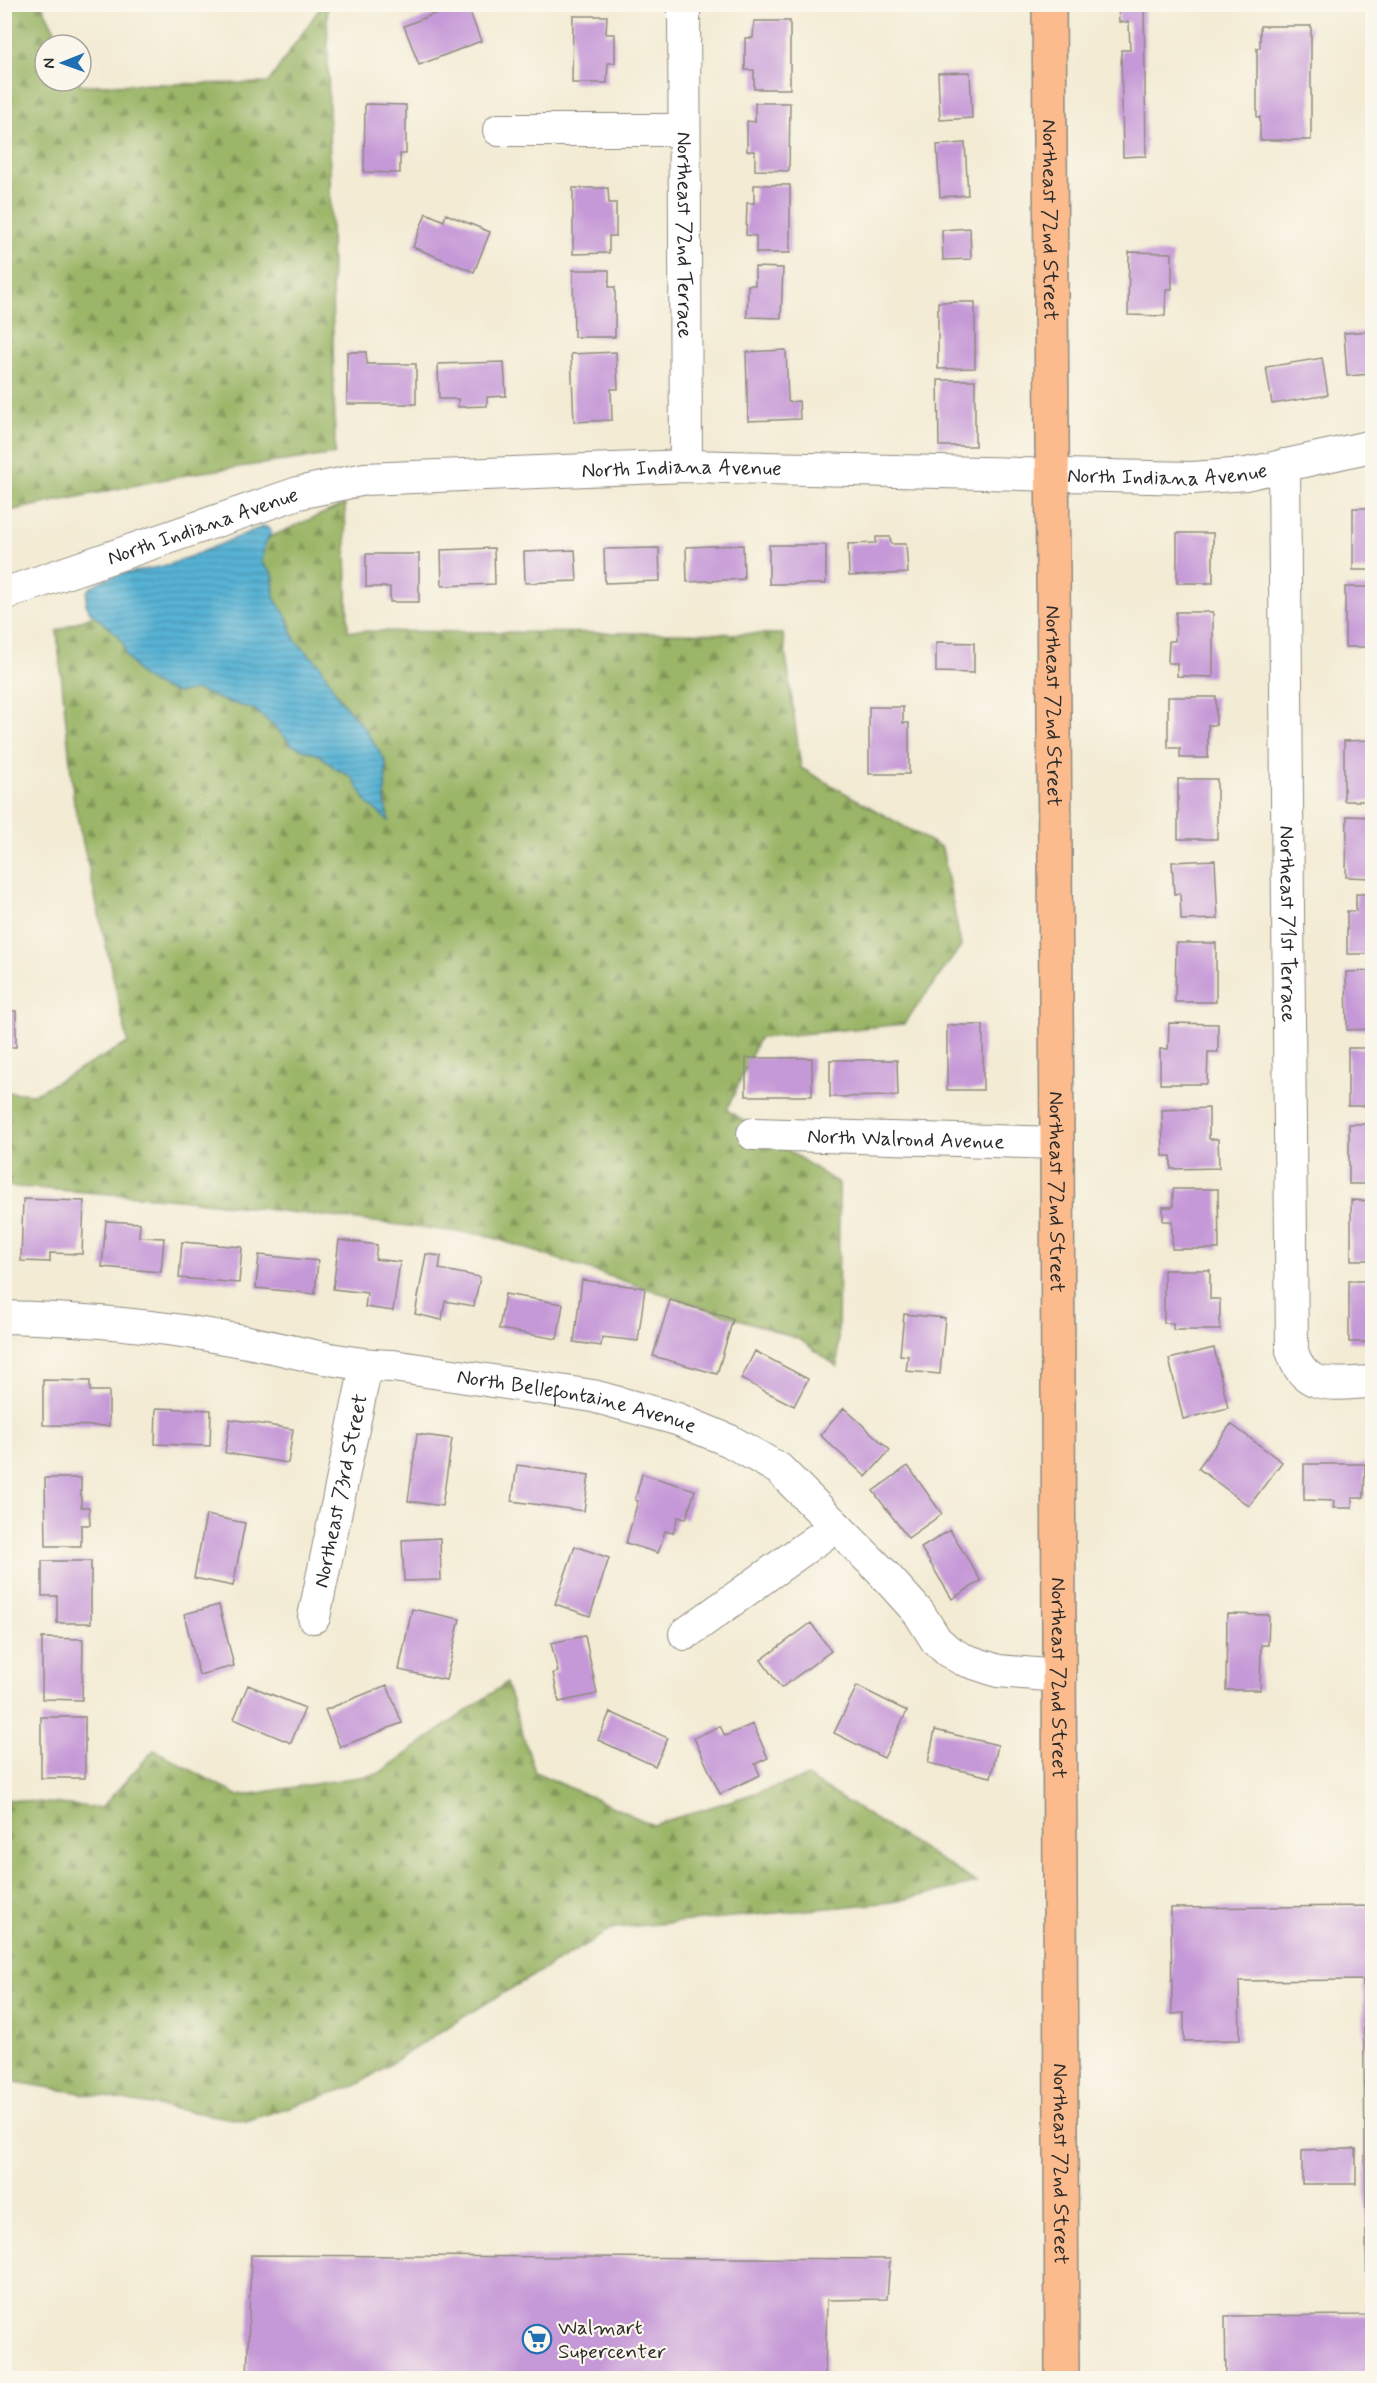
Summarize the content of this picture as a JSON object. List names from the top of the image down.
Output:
{
  "streets": {
    "main road": ["Northeast 72nd Street"],
    "street": [
      "Northeast 72nd Terrace",
      "North Indiana Avenue",
      "Northeast 71st Terrace",
      "North Walrond Avenue",
      "North Bellefontaine Avenue",
      "Northeast 73rd Street"
    ]
  },
  "crossings": [
    ["Northeast 72nd Street", "North Indiana Avenue"],
    ["Northeast 72nd Street", "North Walrond Avenue"],
    ["Northeast 72nd Street", "North Bellefontaine Avenue"],
    ["Northeast 72nd Terrace", "North Indiana Avenue"],
    ["North Indiana Avenue", "Northeast 71st Terrace"],
    ["North Bellefontaine Avenue", "Northeast 73rd Street"]
  ],
  "places": {
    "supermarket": ["Walmart Supercenter"]
  },
  "north": "left"
}
